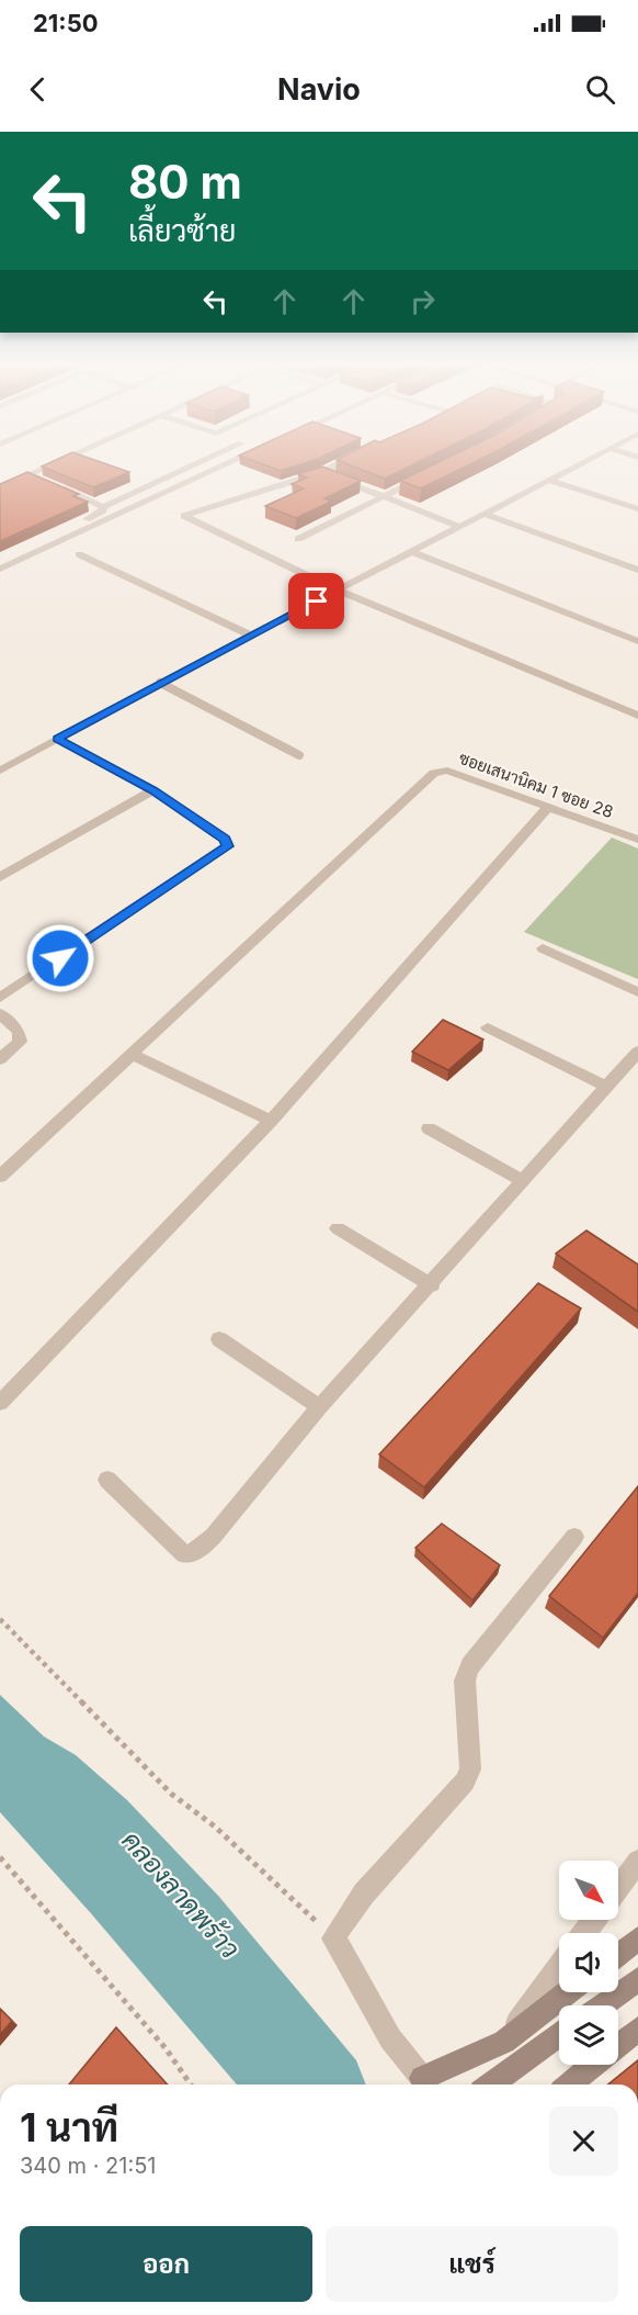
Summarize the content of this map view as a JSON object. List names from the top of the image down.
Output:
{
  "streets": {
    "street": ["ซอยเสนานิคม 1 ซอย 28"]
  },
  "water": ["คลองลาดพร้าว"],
  "north": "bottom right",
  "page": {
    "status": "21:50",
    "header": "Navio",
    "turn": ["80 m", "เลี้ยวซ้าย"],
    "heading": ["1 นาที", "340 m · 21:51"],
    "buttons": ["ออก", "แชร์"]
  }
}
